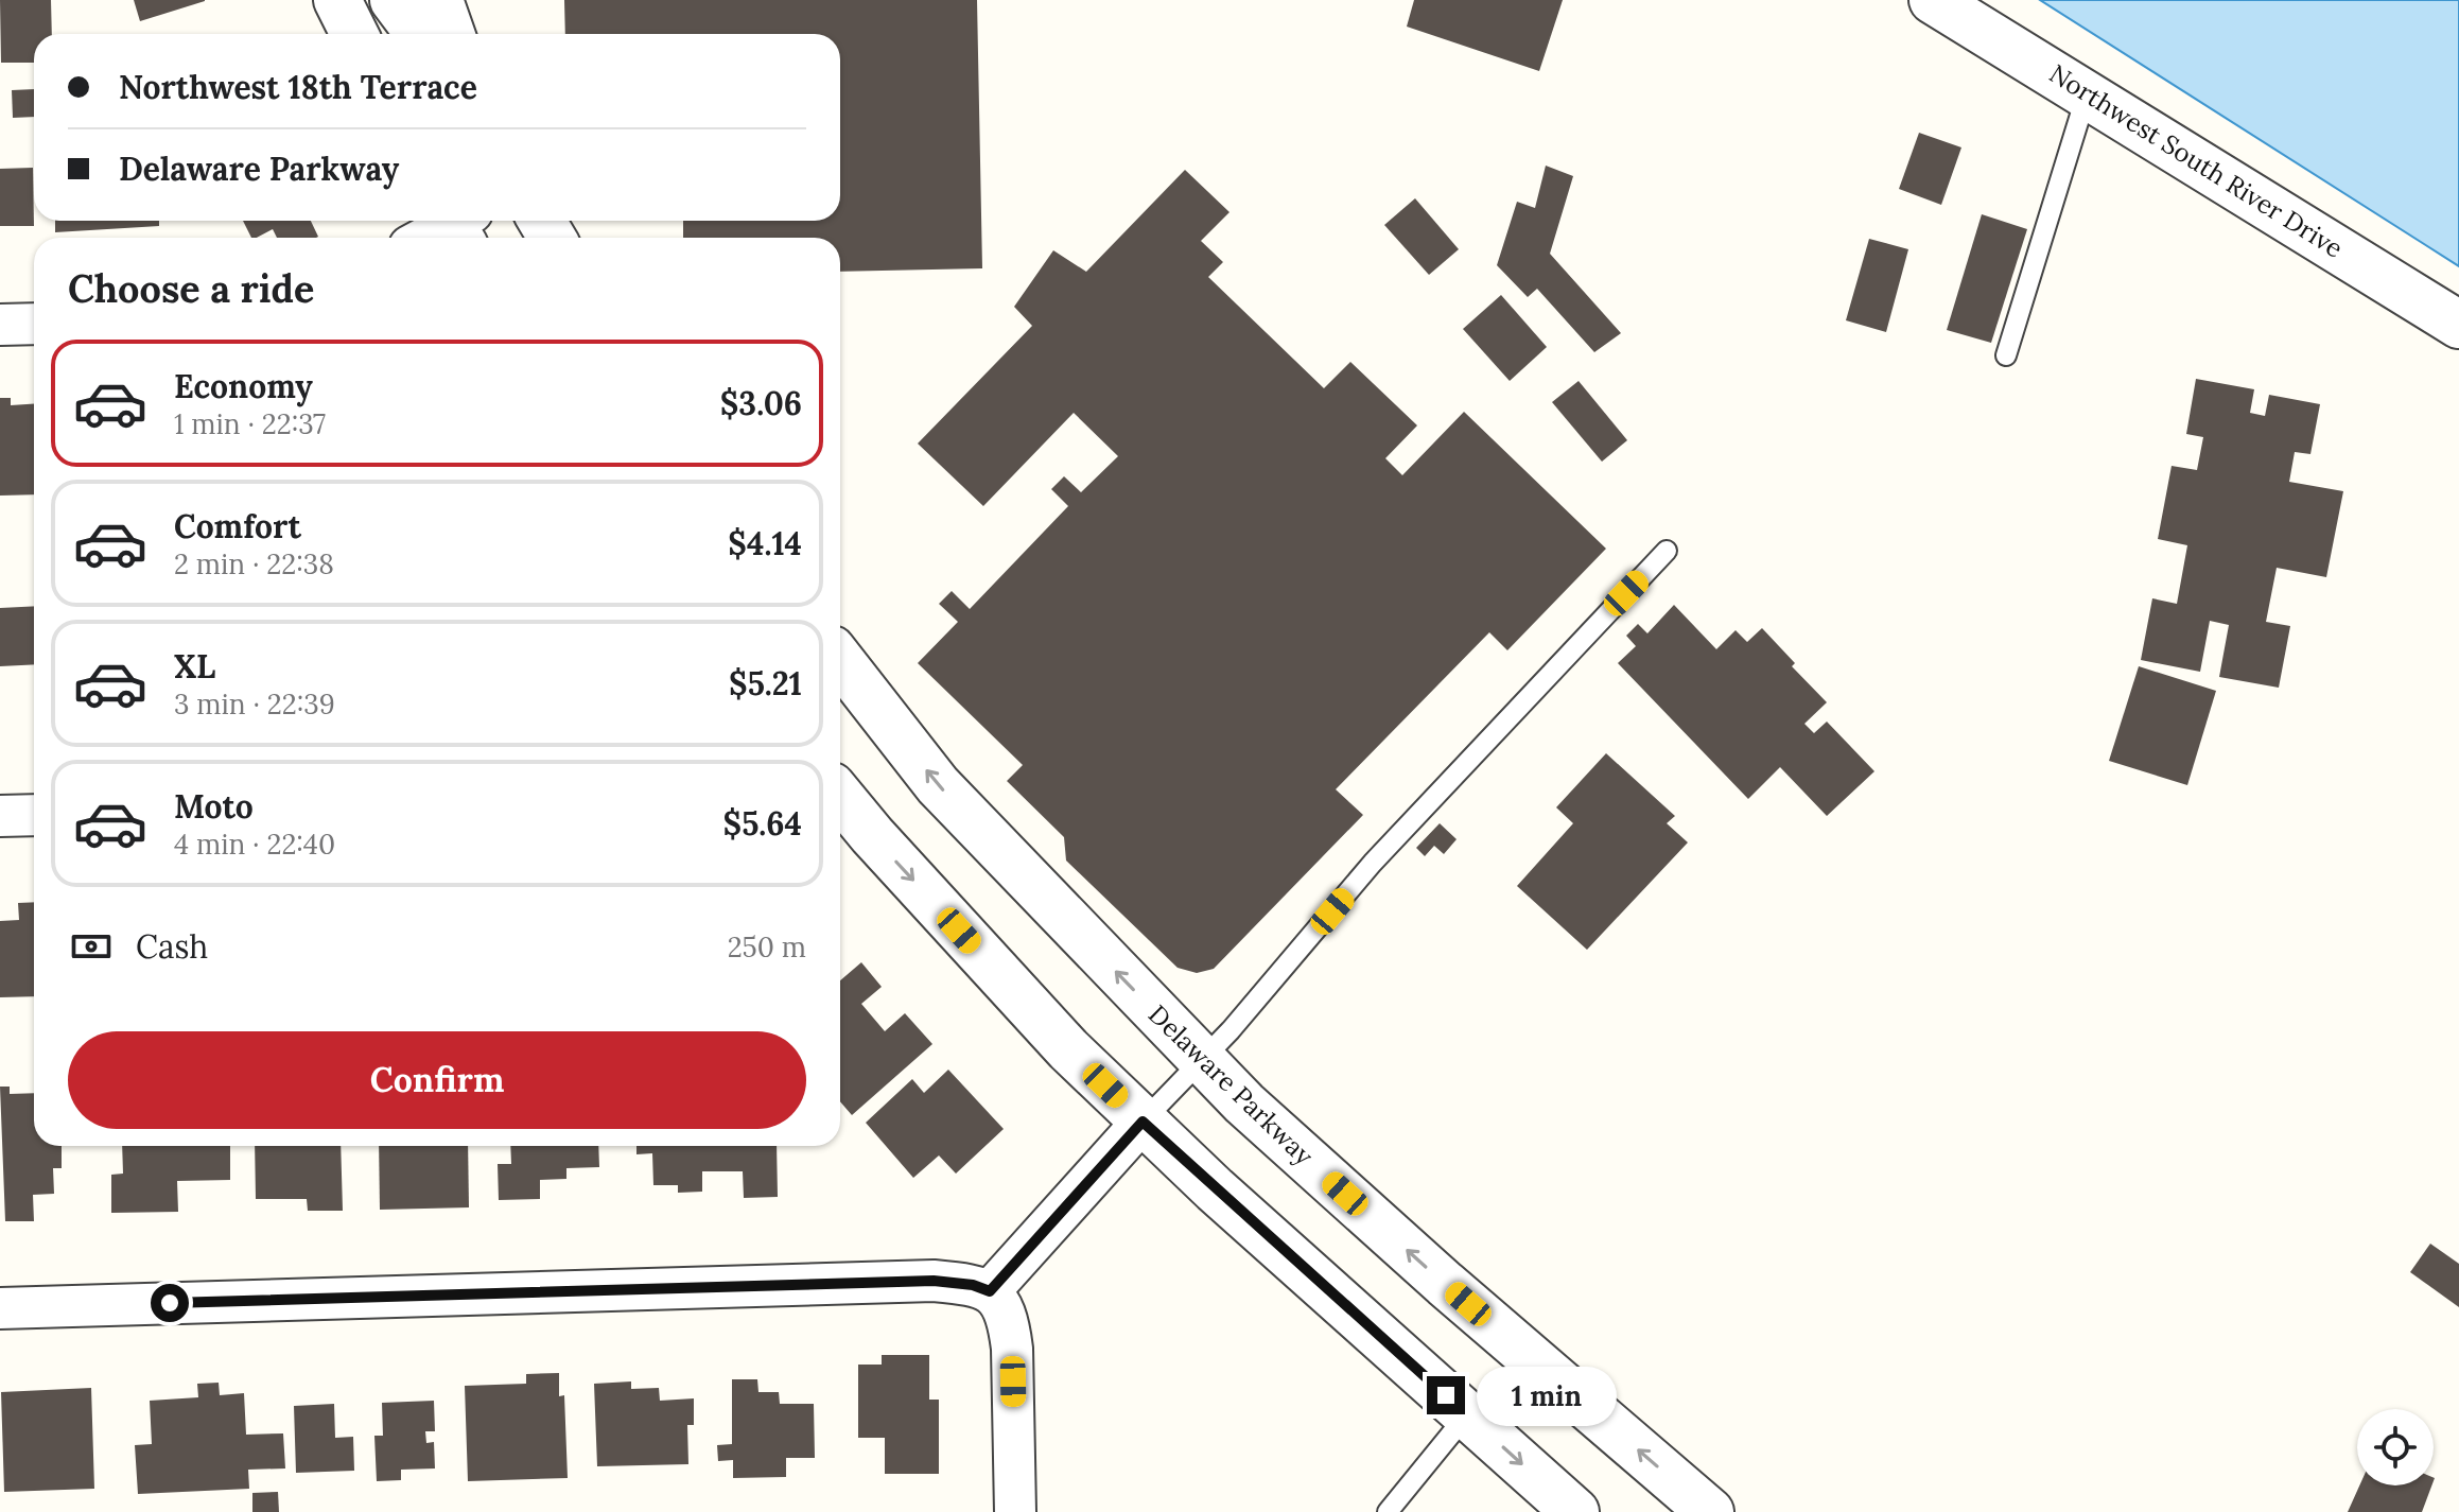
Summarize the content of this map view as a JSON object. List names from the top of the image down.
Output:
{
  "streets": {
    "street": ["Northwest South River Drive", "Delaware Parkway"]
  },
  "page": {
    "banner": ["Northwest 18th Terrace", "Delaware Parkway"],
    "heading": "Choose a ride",
    "list": [
      {
        "name": "Economy",
        "note": "1 min · 22:37",
        "value": "$3.06"
      },
      {
        "name": "Comfort",
        "note": "2 min · 22:38",
        "value": "$4.14"
      },
      {
        "name": "XL",
        "note": "3 min · 22:39",
        "value": "$5.21"
      },
      {
        "name": "Moto",
        "note": "4 min · 22:40",
        "value": "$5.64"
      }
    ],
    "pay": ["Cash", "250 m"],
    "buttons": "Confirm",
    "bubble": "1 min"
  }
}
